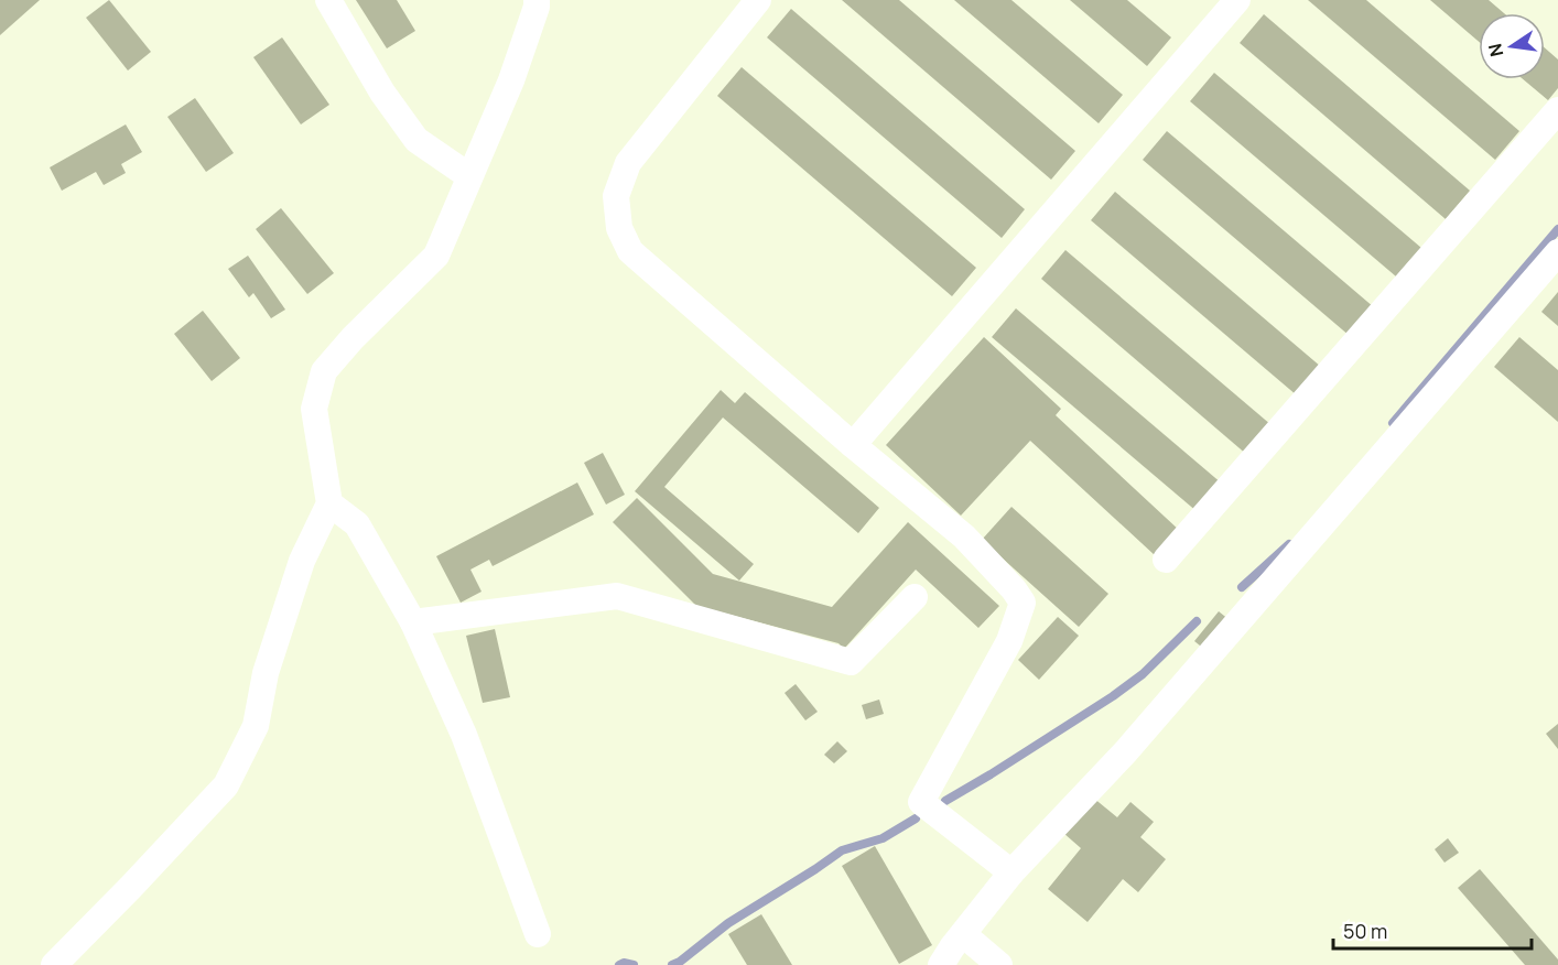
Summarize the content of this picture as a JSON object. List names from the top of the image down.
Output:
{
  "scale_bar": "50 m",
  "north": "left"
}
